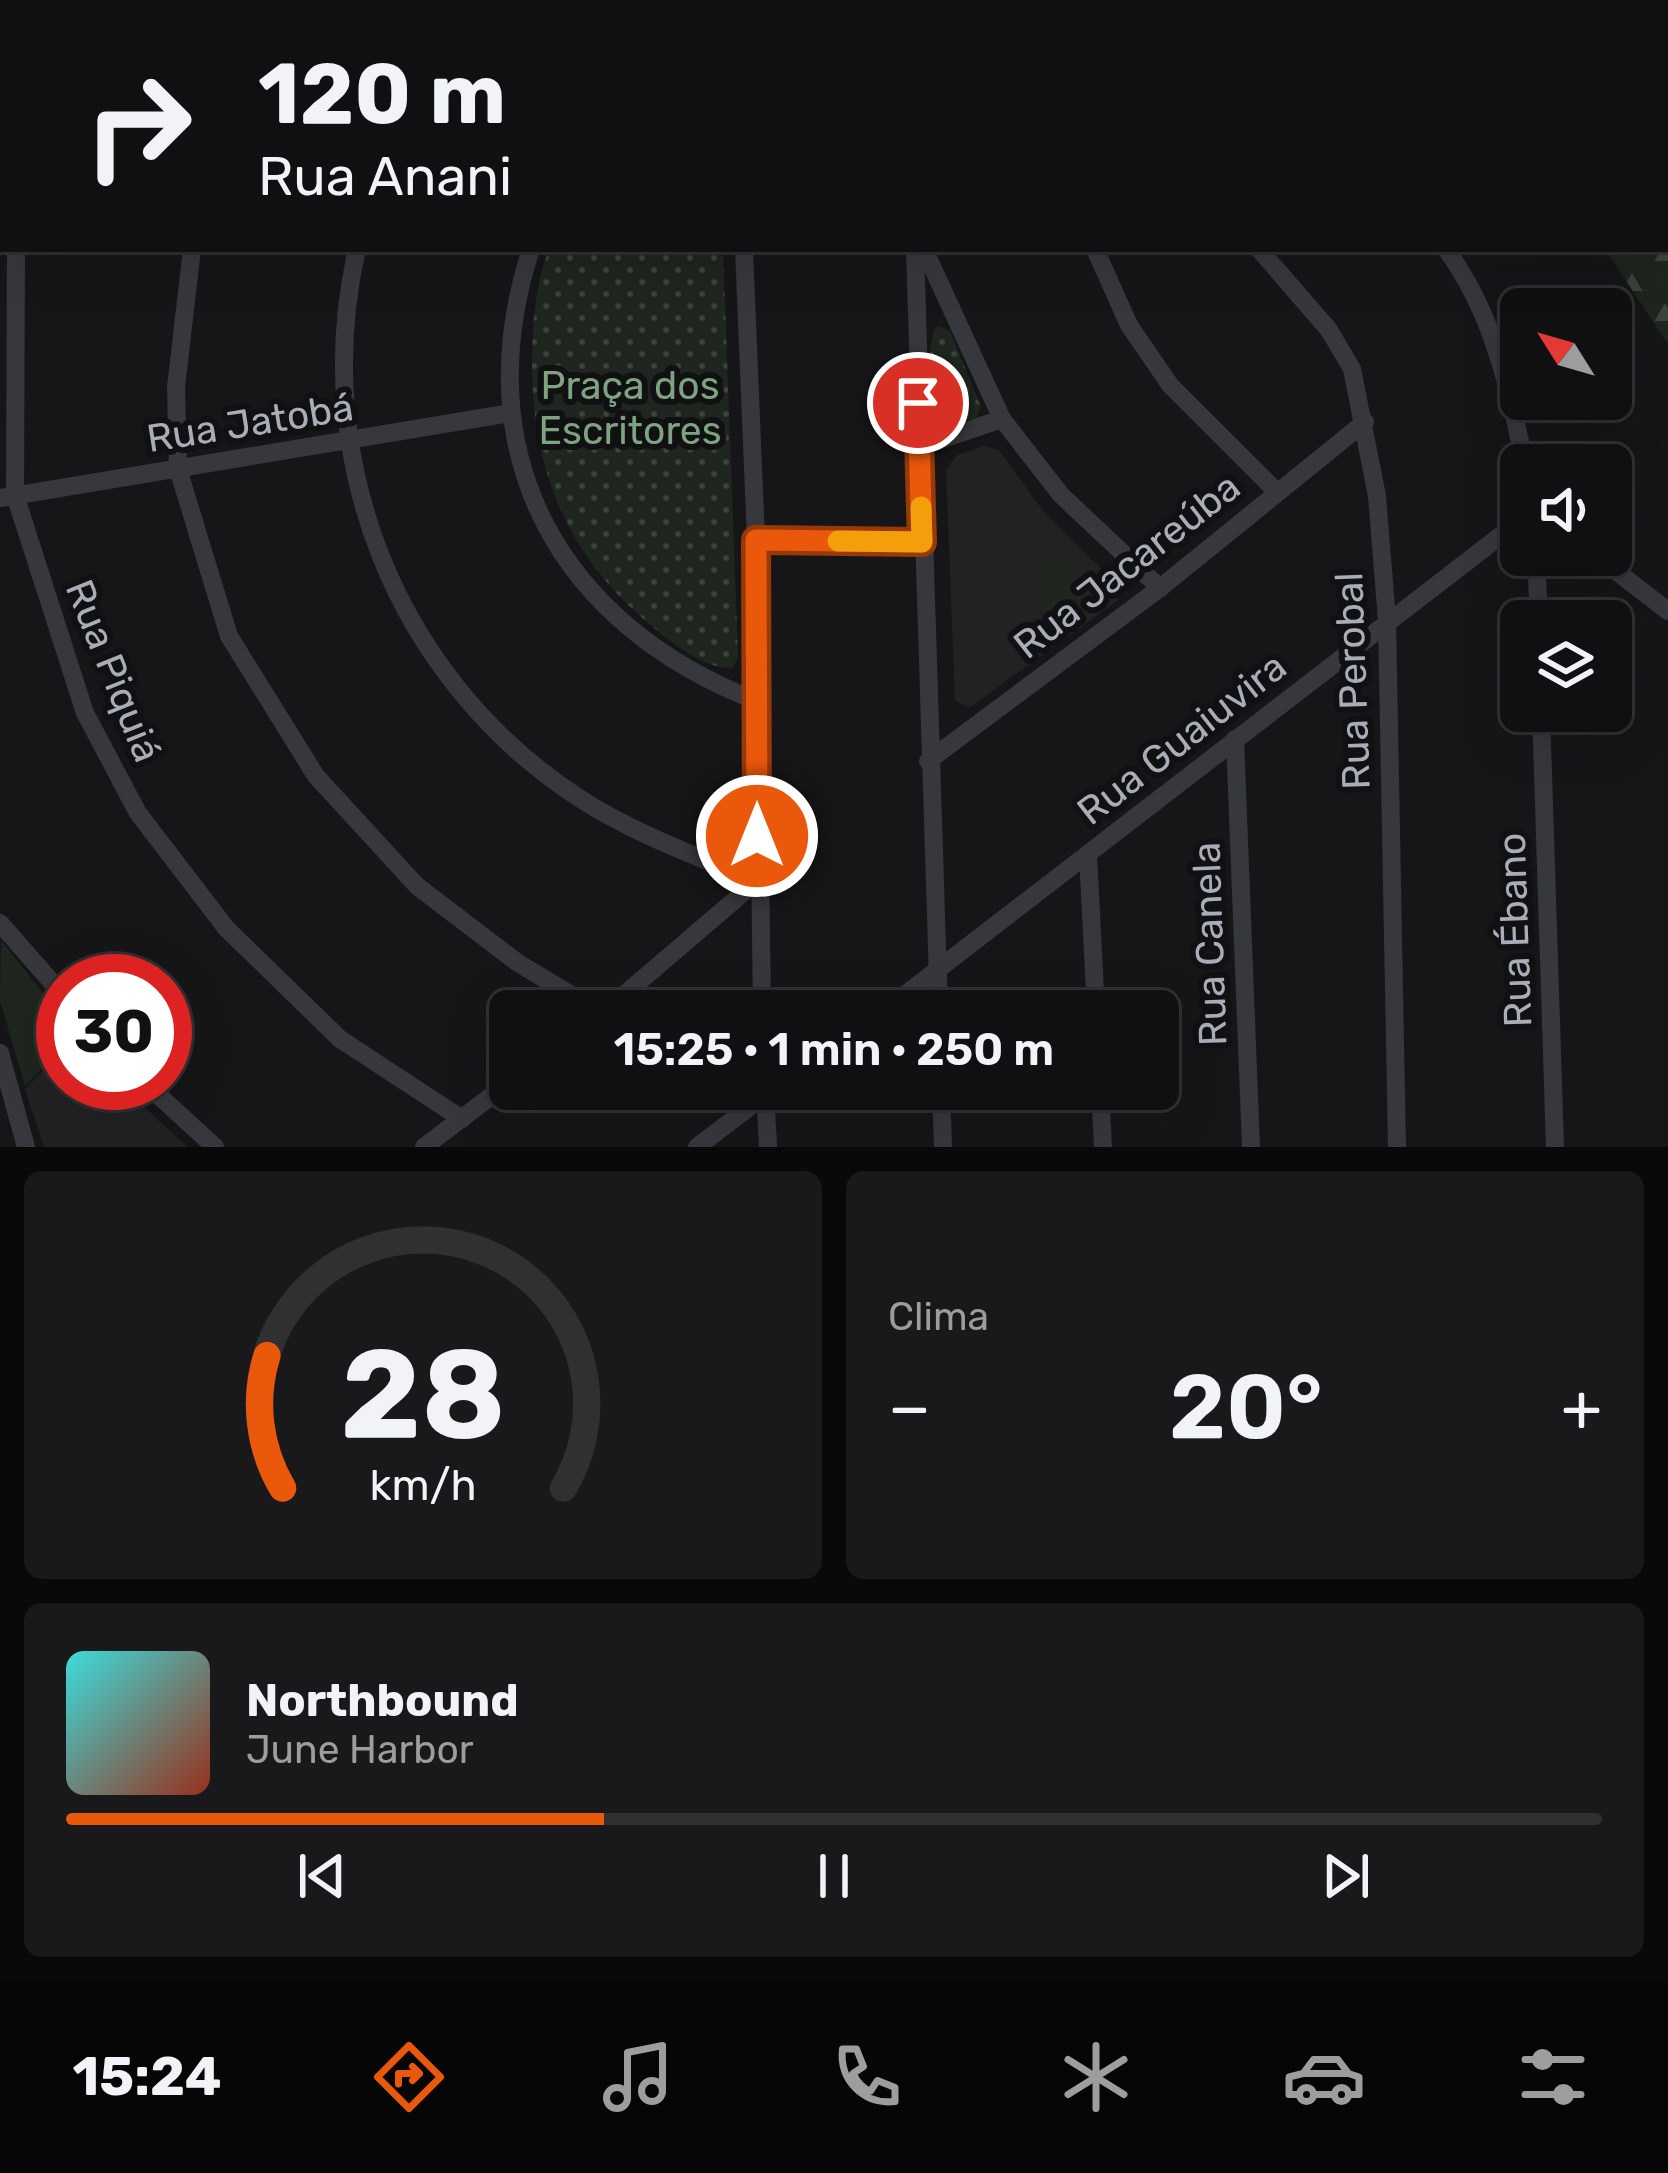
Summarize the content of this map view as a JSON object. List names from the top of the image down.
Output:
{
  "streets": {
    "street": [
      "Rua Jatobá",
      "Rua Jacareúba",
      "Rua Piquiá",
      "Rua Perobal",
      "Rua Guaiuvira",
      "Rua Ébano",
      "Rua Canela"
    ]
  },
  "crossings": [
    ["Rua Jatobá", "Rua Piquiá"],
    ["Rua Jacareúba", "Rua Perobal"],
    ["Rua Perobal", "Rua Guaiuvira"],
    ["Rua Guaiuvira", "Rua Canela"]
  ],
  "parks": ["Praça dos Escritores"],
  "north": "top left",
  "page": {
    "turn": ["120 m", "Rua Anani"],
    "limit": "30",
    "trip": "15:25 · 1 min · 250 m",
    "tile": "Clima",
    "heat": ["−", "20°", "+"],
    "song": ["Northbound", "June Harbor"],
    "tabs": "15:24",
    "gauge": ["28", "km/h"]
  }
}
